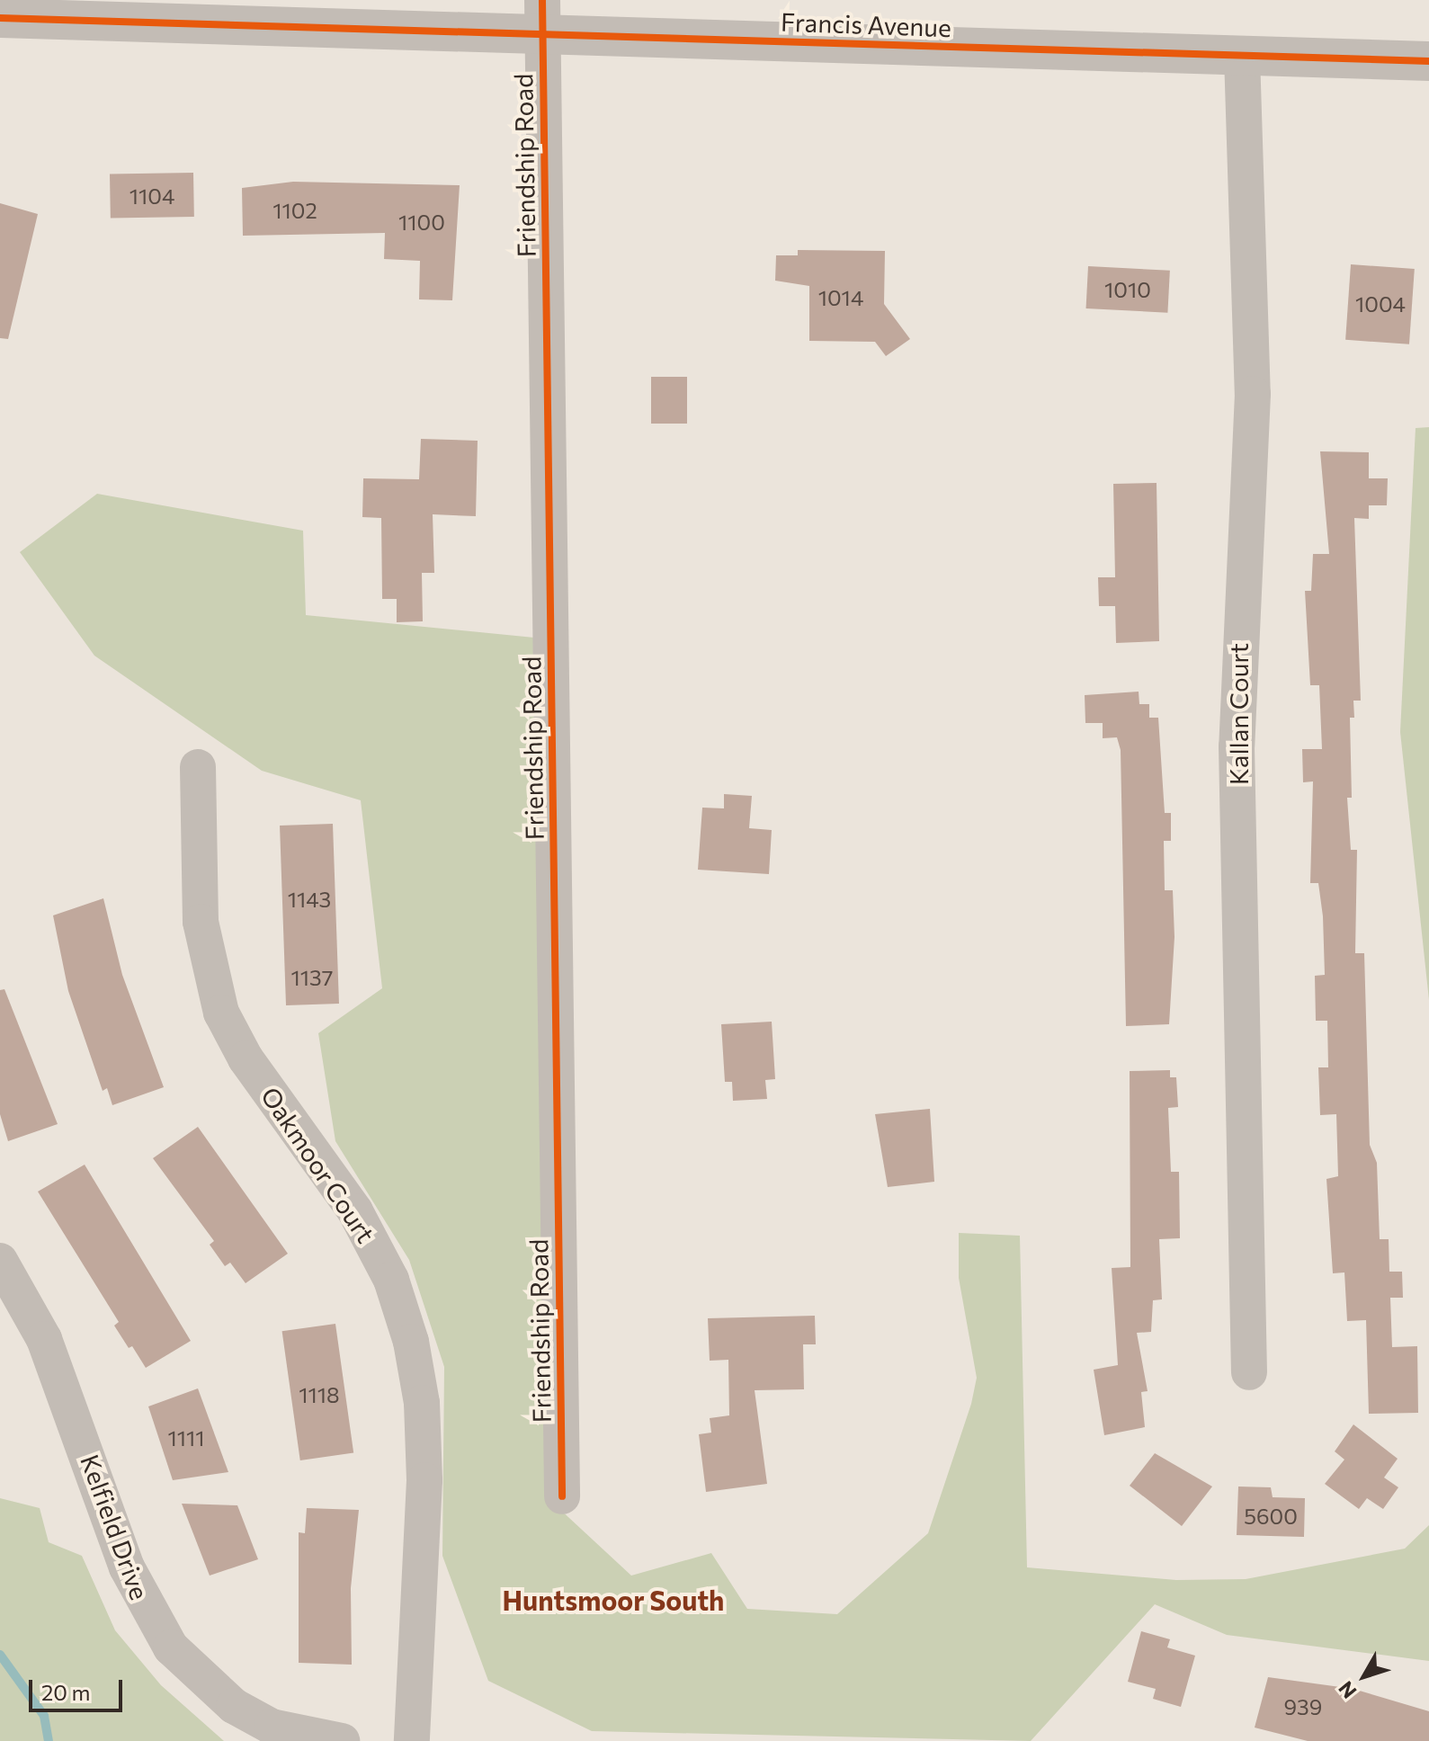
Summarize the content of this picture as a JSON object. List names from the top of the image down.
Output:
{
  "streets": {
    "street": [
      "Francis Avenue",
      "Friendship Road",
      "Kallan Court",
      "Oakmoor Court",
      "Kelfield Drive"
    ]
  },
  "crossings": [
    ["Francis Avenue", "Friendship Road"],
    ["Francis Avenue", "Kallan Court"]
  ],
  "districts": ["Huntsmoor South"],
  "house_numbers": [
    "1104",
    "1102",
    "1100",
    "1010",
    "1014",
    "1004",
    "1143",
    "1137",
    "1118",
    "1111",
    "5600",
    "939"
  ],
  "scale_bar": "20 m",
  "north": "bottom left"
}
